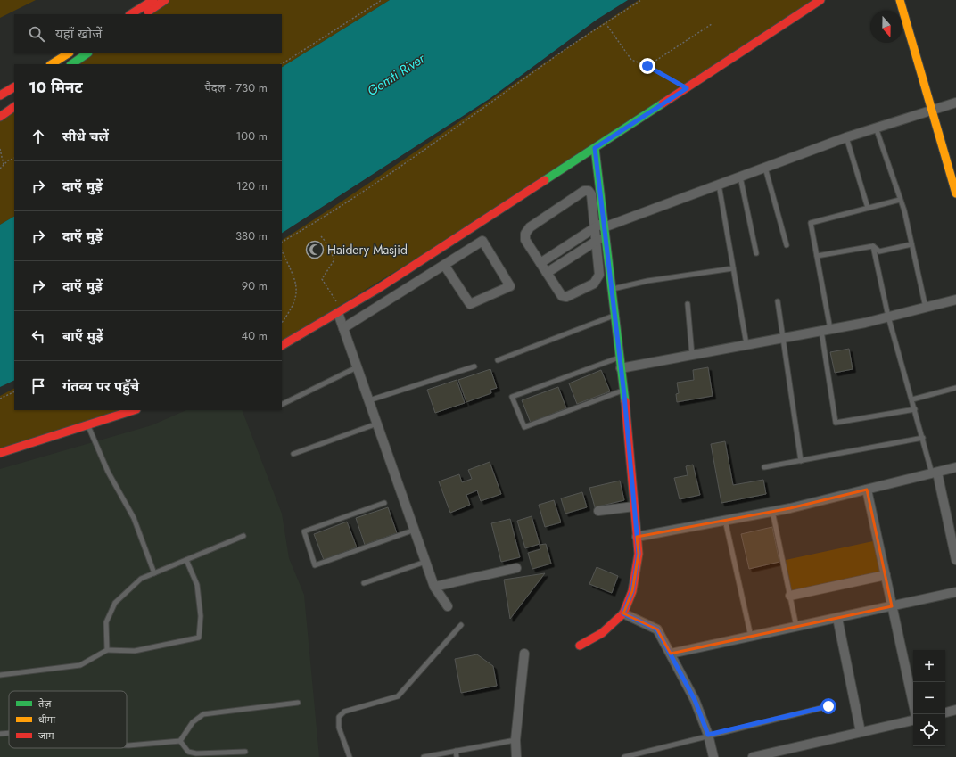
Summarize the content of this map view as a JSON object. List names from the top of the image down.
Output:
{
  "water": ["Gomti River"],
  "places": {
    "mosque": ["Haidery Masjid"]
  },
  "legend": ["तेज़", "धीमा", "जाम"],
  "north": "bottom",
  "page": {
    "search": "यहाँ खोजें",
    "heading": ["10 मिनट", "पैदल · 730 m"],
    "list": [
      ["सीधे चलें", "100 m"],
      ["दाएँ मुड़ें", "120 m"],
      ["दाएँ मुड़ें", "380 m"],
      ["दाएँ मुड़ें", "90 m"],
      ["बाएँ मुड़ें", "40 m"],
      "गंतव्य पर पहुँचे"
    ],
    "map_buttons": ["+", "−"]
  }
}
